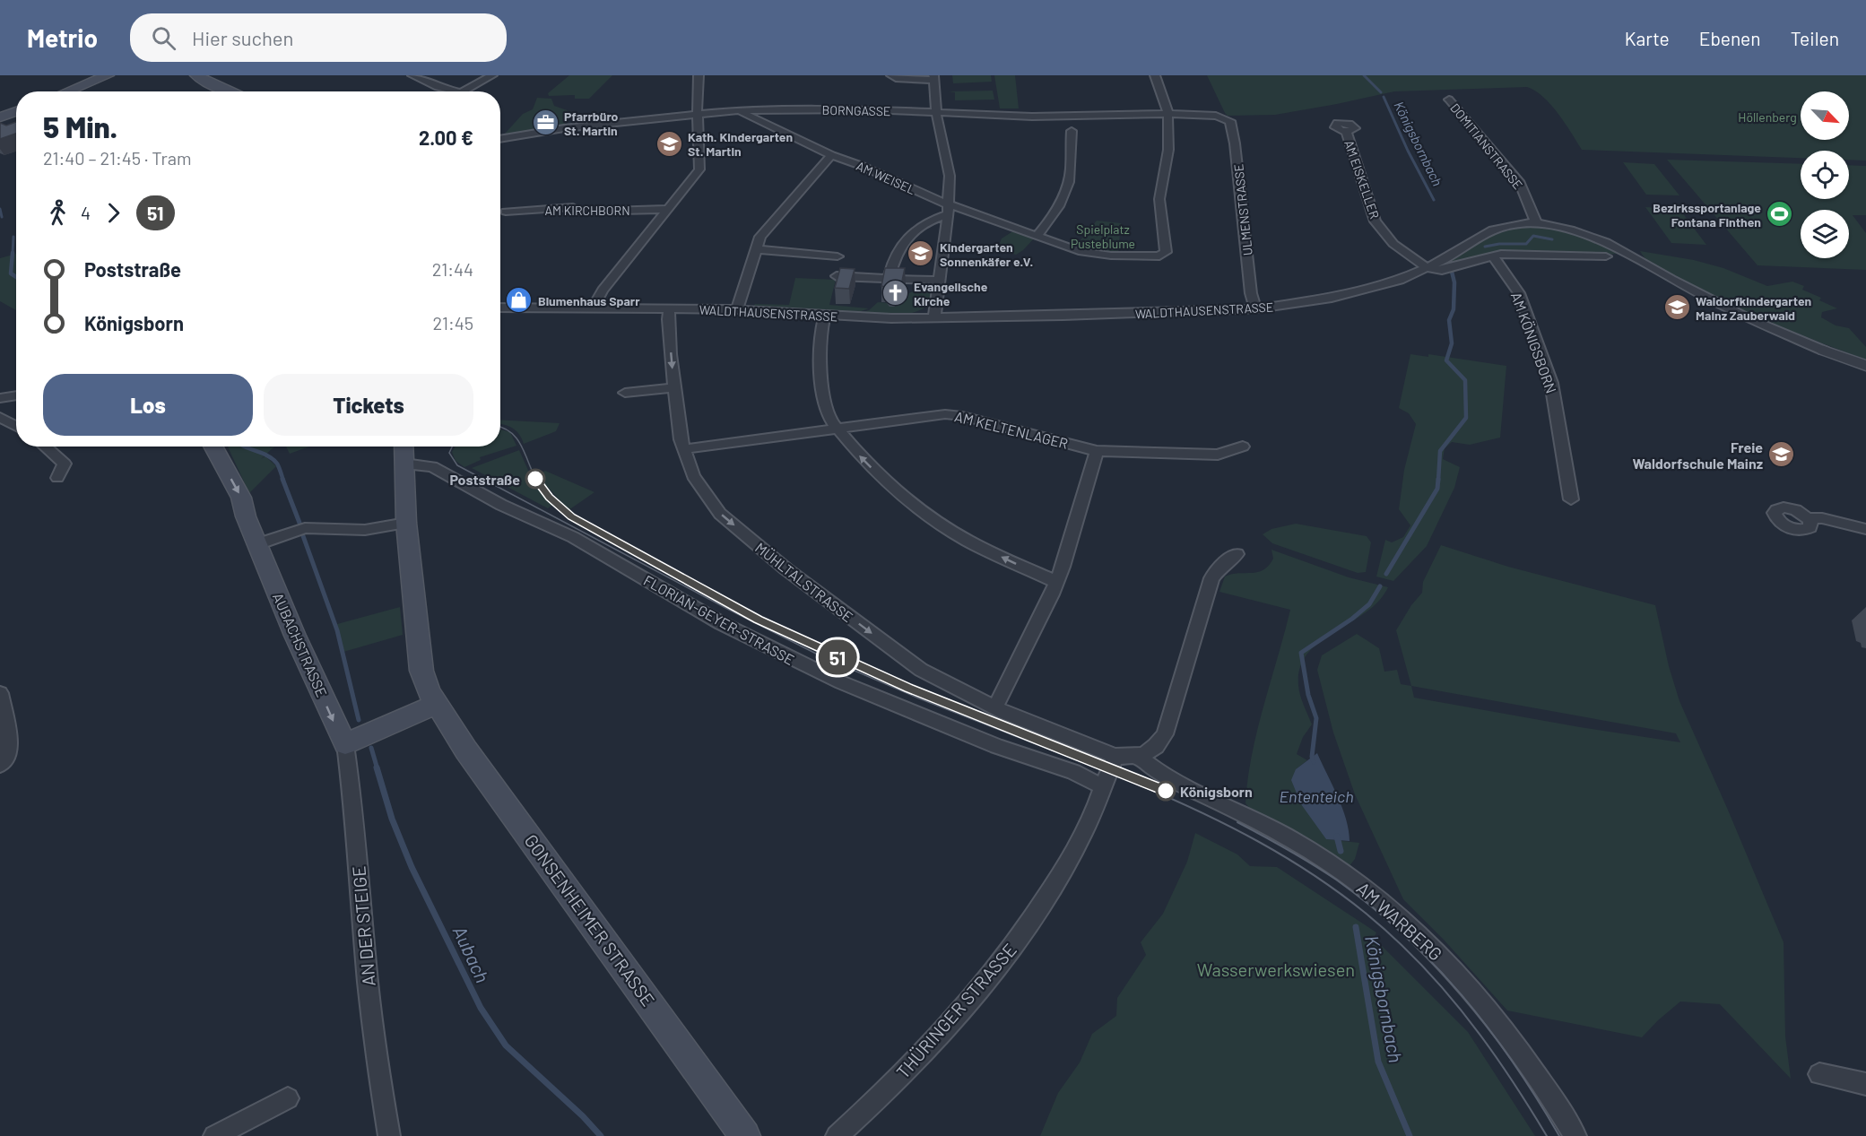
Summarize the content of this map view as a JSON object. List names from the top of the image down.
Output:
{
  "streets": {
    "main road": ["AUBACHSTRASSE", "GONSENHEIMER STRASSE"],
    "street": [
      "BORNGASSE",
      "DOMITIANSTRASSE",
      "AM WEISEL",
      "AM EISKELLER",
      "AM KIRCHBORN",
      "ULMENSTRASSE",
      "WALDTHAUSENSTRASSE",
      "AM KÖNIGSBORN",
      "AM KELTENLAGER",
      "MÜHLTALSTRASSE",
      "FLORIAN-GEYER-STRASSE",
      "AM WARBERG",
      "AN DER STEIGE",
      "THÜRINGER STRASSE"
    ]
  },
  "crossings": [
    ["BORNGASSE", "AM WEISEL"],
    ["BORNGASSE", "ULMENSTRASSE"],
    ["DOMITIANSTRASSE", "WALDTHAUSENSTRASSE"],
    ["AM EISKELLER", "WALDTHAUSENSTRASSE"],
    ["ULMENSTRASSE", "WALDTHAUSENSTRASSE"],
    ["WALDTHAUSENSTRASSE", "MÜHLTALSTRASSE"],
    ["AM KELTENLAGER", "MÜHLTALSTRASSE"],
    ["MÜHLTALSTRASSE", "THÜRINGER STRASSE"],
    ["FLORIAN-GEYER-STRASSE", "THÜRINGER STRASSE"],
    ["AUBACHSTRASSE", "AN DER STEIGE"]
  ],
  "one_way": ["MÜHLTALSTRASSE"],
  "water": ["Königsbornbach", "Ententeich", "Aubach"],
  "parks": ["Höllenberg", "Spielplatz Pusteblume", "Wasserwerkswiesen"],
  "places": {
    "office": ["Pfarrbüro St. Martin"],
    "school or university": [
      "Kath. Kindergarten St. Martin",
      "Kindergarten Sonnenkäfer e.V.",
      "Waldorfkindergarten Mainz Zauberwald",
      "Freie Waldorfschule Mainz"
    ],
    "sports": ["Bezirkssportanlage Fontana Finthen"],
    "church": ["Evangelische Kirche"],
    "shop": ["Blumenhaus Sparr"],
    "other": ["Poststraße", "Königsborn"]
  },
  "lines": ["tram line 51"],
  "north": "bottom right",
  "page": {
    "header": "Metrio",
    "search": "Hier suchen",
    "nav": ["Karte", "Ebenen", "Teilen"],
    "on_map": "51",
    "heading": ["5 Min.", "21:40 – 21:45 · Tram", "2.00 €"],
    "legs": ["4", "51"],
    "list": [
      {
        "name": "Poststraße",
        "value": "21:44"
      },
      {
        "name": "Königsborn",
        "value": "21:45"
      }
    ],
    "buttons": ["Los", "Tickets"]
  }
}
